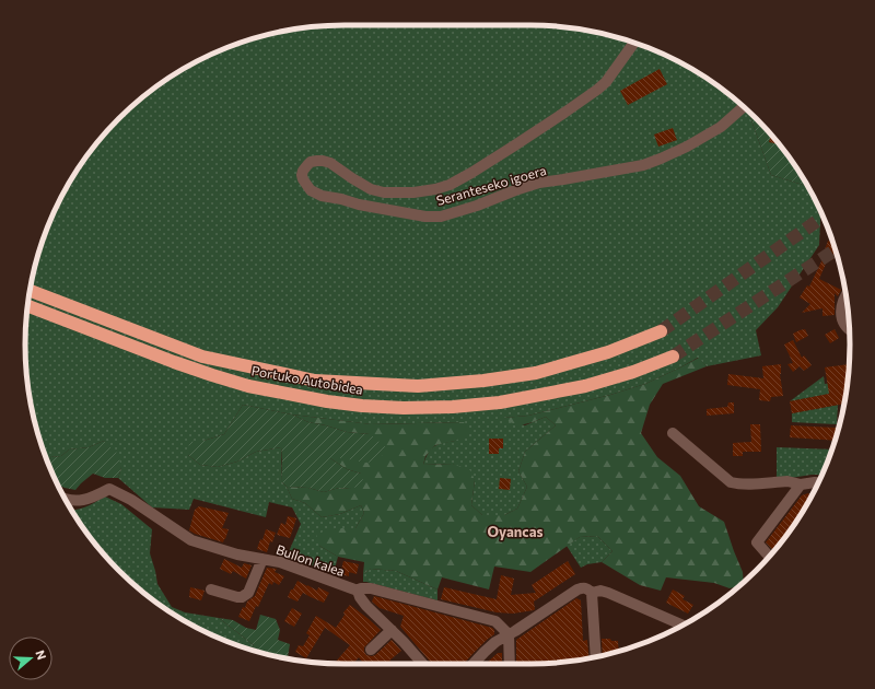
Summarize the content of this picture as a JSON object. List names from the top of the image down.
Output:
{
  "streets": {
    "highway": ["Portuko Autobidea"],
    "street": ["Seranteseko igoera", "Bullon kalea"]
  },
  "districts": ["Oyancas"],
  "north": "right"
}
